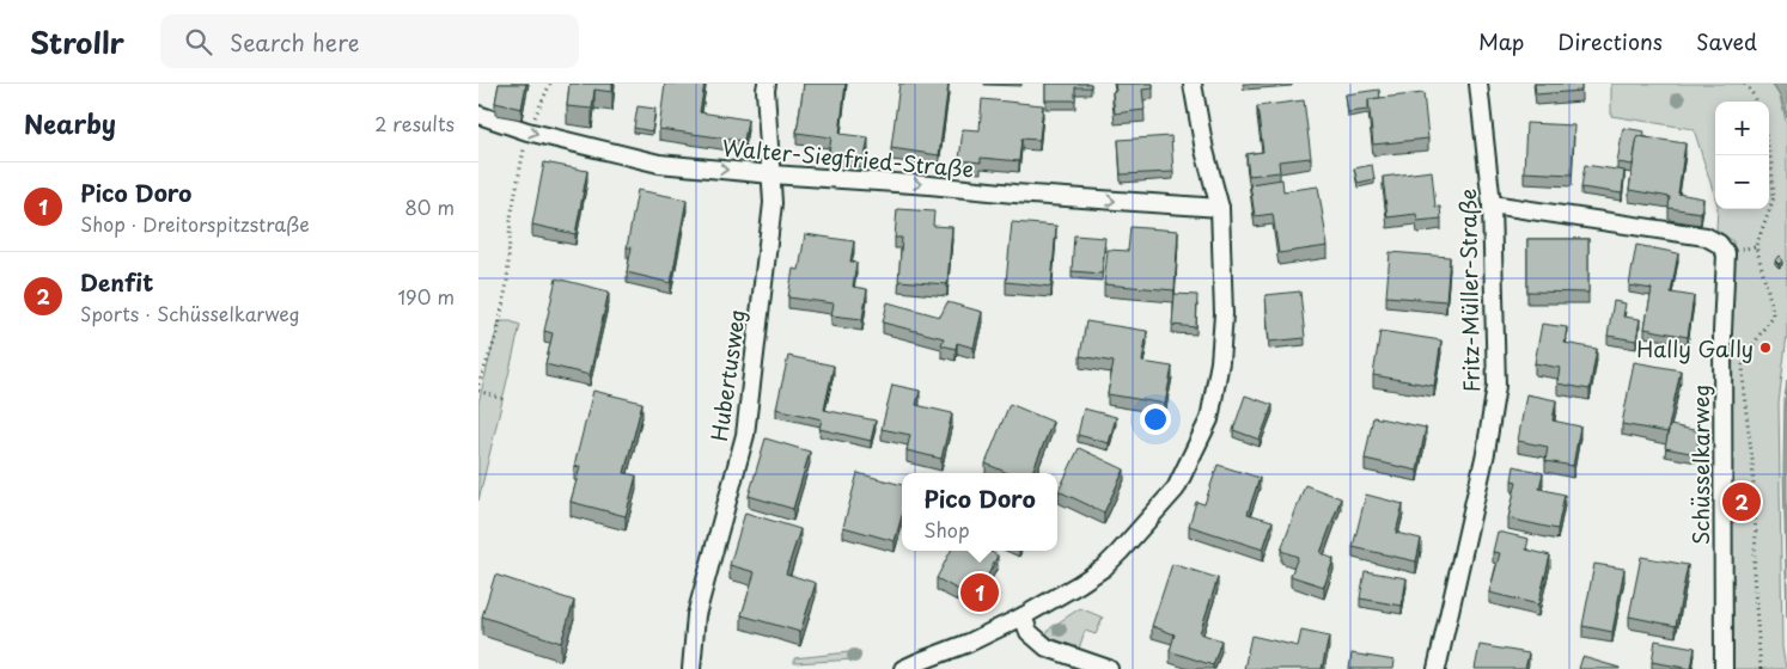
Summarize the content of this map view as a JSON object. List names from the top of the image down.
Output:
{
  "streets": {
    "street": [
      "Walter-Siegfried-Straße",
      "Fritz-Müller-Straße",
      "Hubertusweg",
      "Schüsselkarweg"
    ]
  },
  "crossings": [
    ["Walter-Siegfried-Straße", "Hubertusweg"],
    ["Fritz-Müller-Straße", "Schüsselkarweg"]
  ],
  "one_way": ["Walter-Siegfried-Straße"],
  "places": ["Hally Gally"],
  "page": {
    "header": "Strollr",
    "search": "Search here",
    "nav": ["Map", "Directions", "Saved"],
    "heading": ["Nearby", "2 results"],
    "map_buttons": ["+", "−"],
    "list": [
      {
        "mark": "1",
        "name": "Pico Doro",
        "note": "Shop · Dreitorspitzstraße",
        "value": "80 m"
      },
      {
        "mark": "2",
        "name": "Denfit",
        "note": "Sports · Schüsselkarweg",
        "value": "190 m"
      }
    ],
    "popup": ["Pico Doro", "Shop"],
    "pins": ["2", "1"]
  }
}
